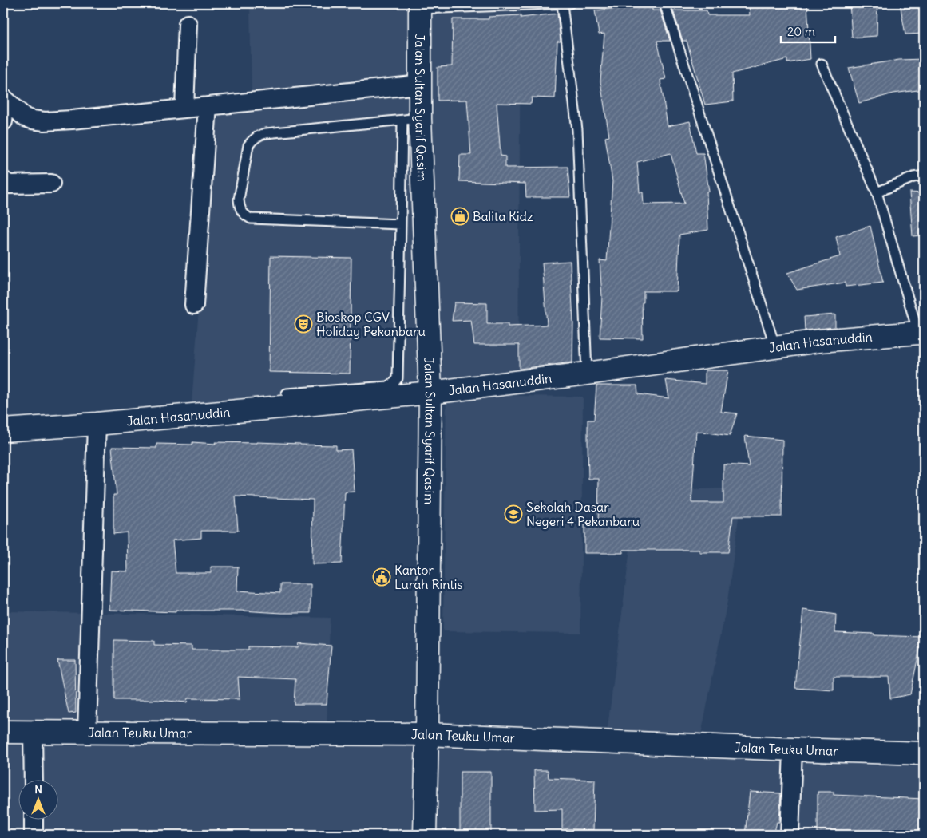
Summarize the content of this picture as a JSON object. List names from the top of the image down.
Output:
{
  "streets": {
    "street": ["Jalan Sultan Syarif Qasim", "Jalan Hasanuddin", "Jalan Teuku Umar"]
  },
  "crossings": [
    ["Jalan Sultan Syarif Qasim", "Jalan Hasanuddin"],
    ["Jalan Sultan Syarif Qasim", "Jalan Teuku Umar"]
  ],
  "places": {
    "shop": ["Balita Kidz"],
    "theatre": ["Bioskop CGV Holiday Pekanbaru"],
    "school or university": ["Sekolah Dasar Negeri 4 Pekanbaru"],
    "public building": ["Kantor Lurah Rintis"]
  },
  "scale_bar": "20 m",
  "north": "top"
}
